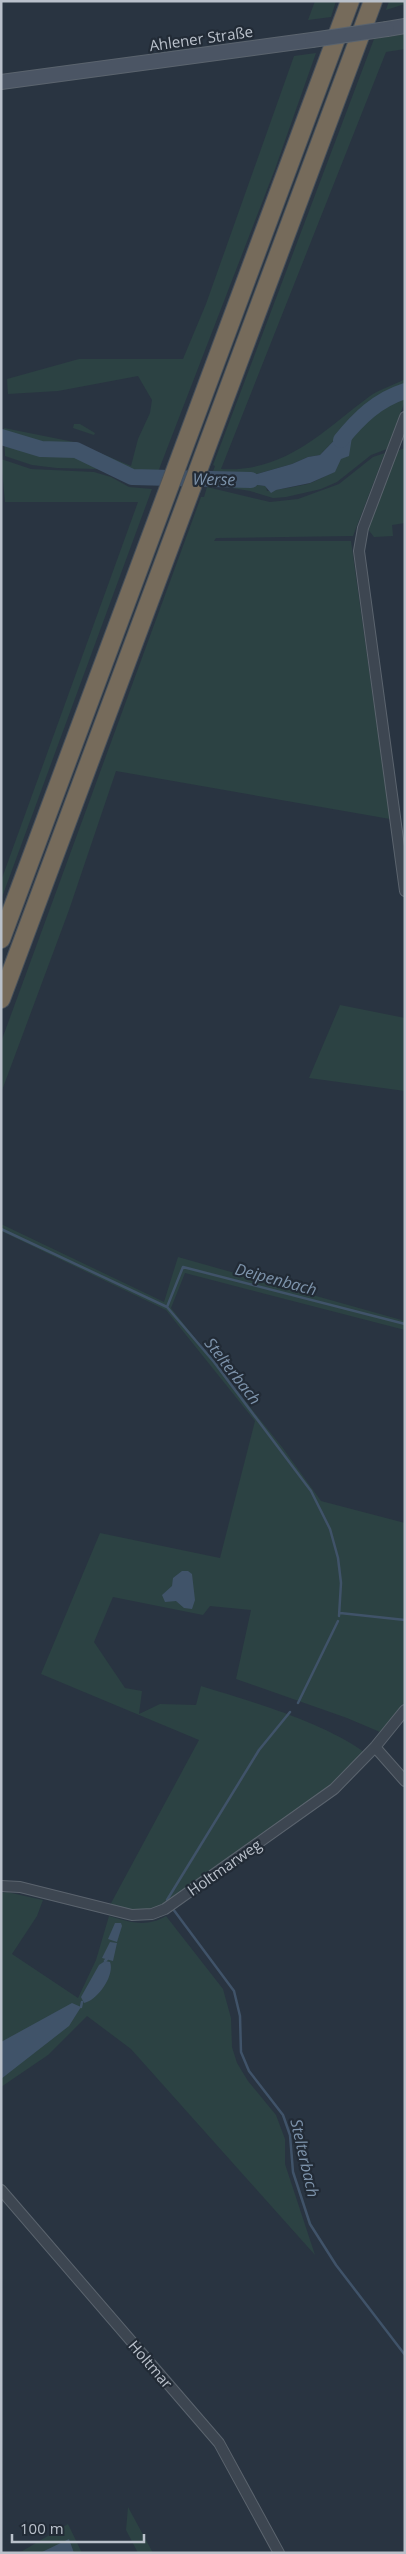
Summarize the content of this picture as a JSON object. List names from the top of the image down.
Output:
{
  "streets": {
    "main road": ["Ahlener Straße"],
    "street": ["Holtmarweg", "Holtmar"]
  },
  "water": ["Werse", "Deipenbach", "Stelterbach"],
  "scale_bar": "100 m"
}
